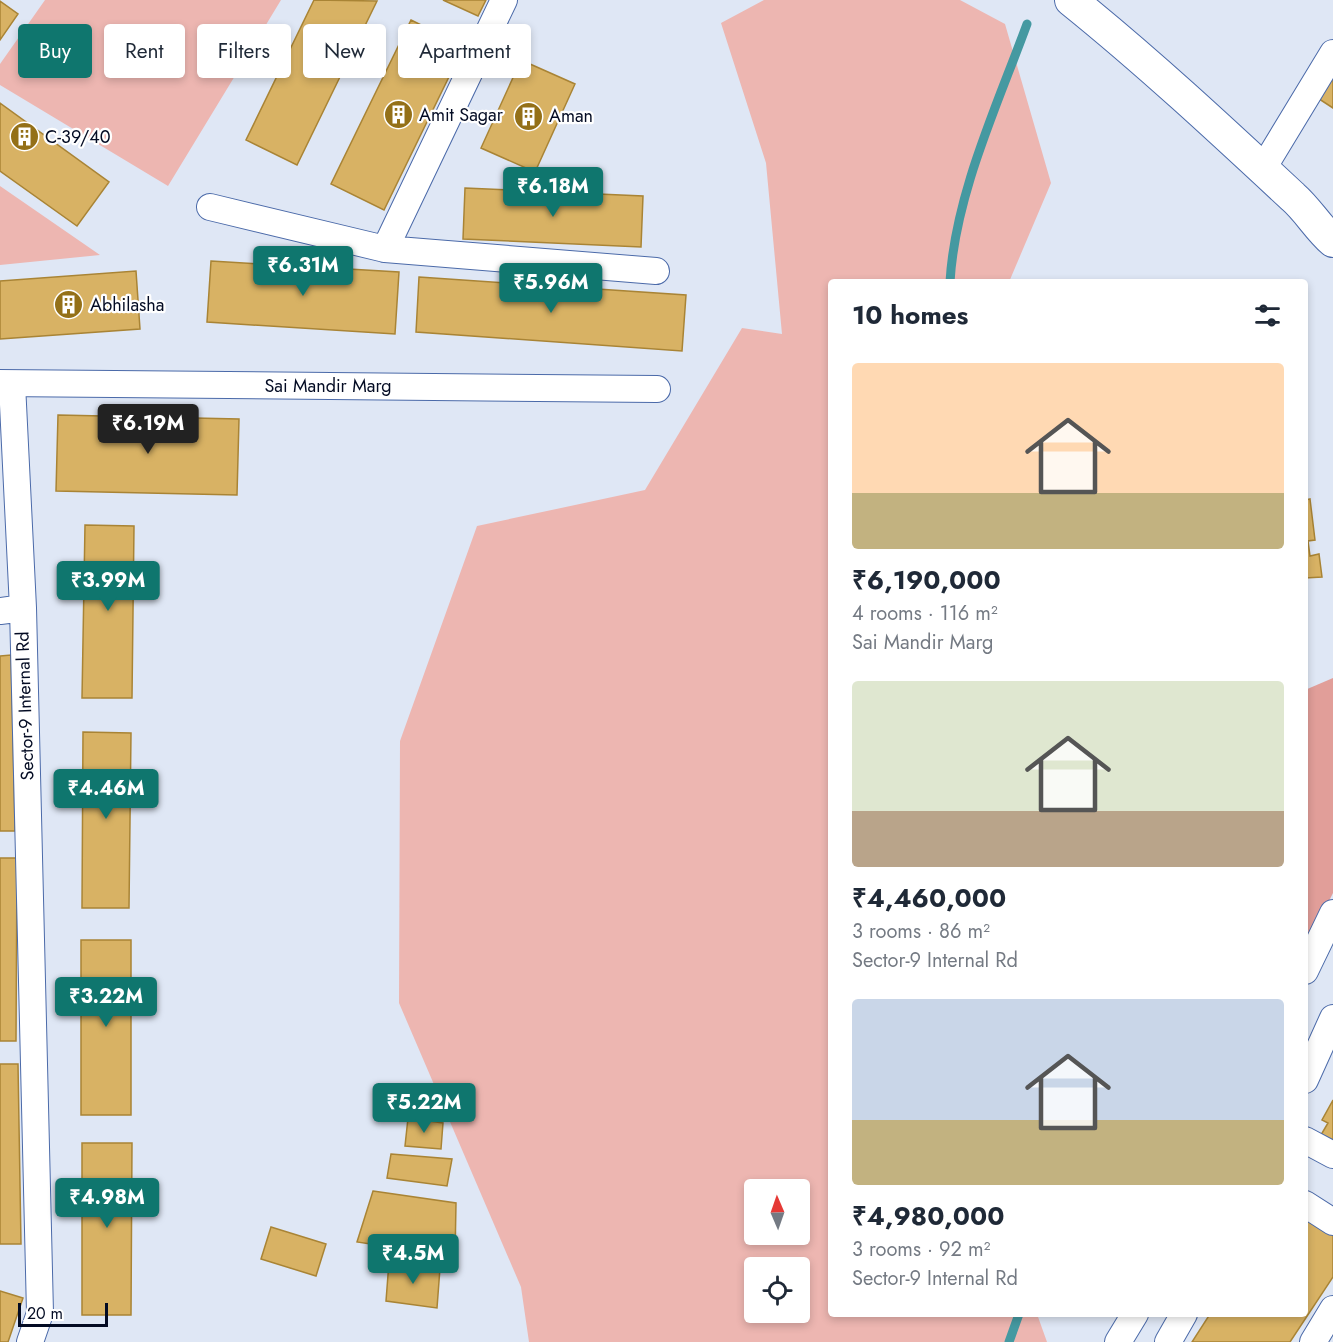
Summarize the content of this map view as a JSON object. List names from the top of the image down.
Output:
{
  "streets": {
    "street": ["Sai Mandir Marg", "Sector-9 Internal Rd"]
  },
  "crossings": [
    ["Sai Mandir Marg", "Sector-9 Internal Rd"]
  ],
  "places": {
    "building": [
      "Amit Sagar",
      "Aman",
      "C-39/40",
      "Abhilasha"
    ]
  },
  "scale_bar": "20 m",
  "north": "top",
  "page": {
    "chip": [
      "Buy",
      "Rent",
      "Filters",
      "New",
      "Apartment"
    ],
    "price": [
      "₹6.18M",
      "₹6.31M",
      "₹5.96M",
      "₹6.19M",
      "₹3.99M",
      "₹4.46M",
      "₹3.22M",
      "₹5.22M",
      "₹4.98M",
      "₹4.5M"
    ],
    "heading": "10 homes",
    "list": [
      {
        "name": "₹6,190,000",
        "note": "4 rooms · 116 m² · Sai Mandir Marg"
      },
      {
        "name": "₹4,460,000",
        "note": "3 rooms · 86 m² · Sector-9 Internal Rd"
      },
      {
        "name": "₹4,980,000",
        "note": "3 rooms · 92 m² · Sector-9 Internal Rd"
      }
    ],
    "scale": "20 m"
  }
}
